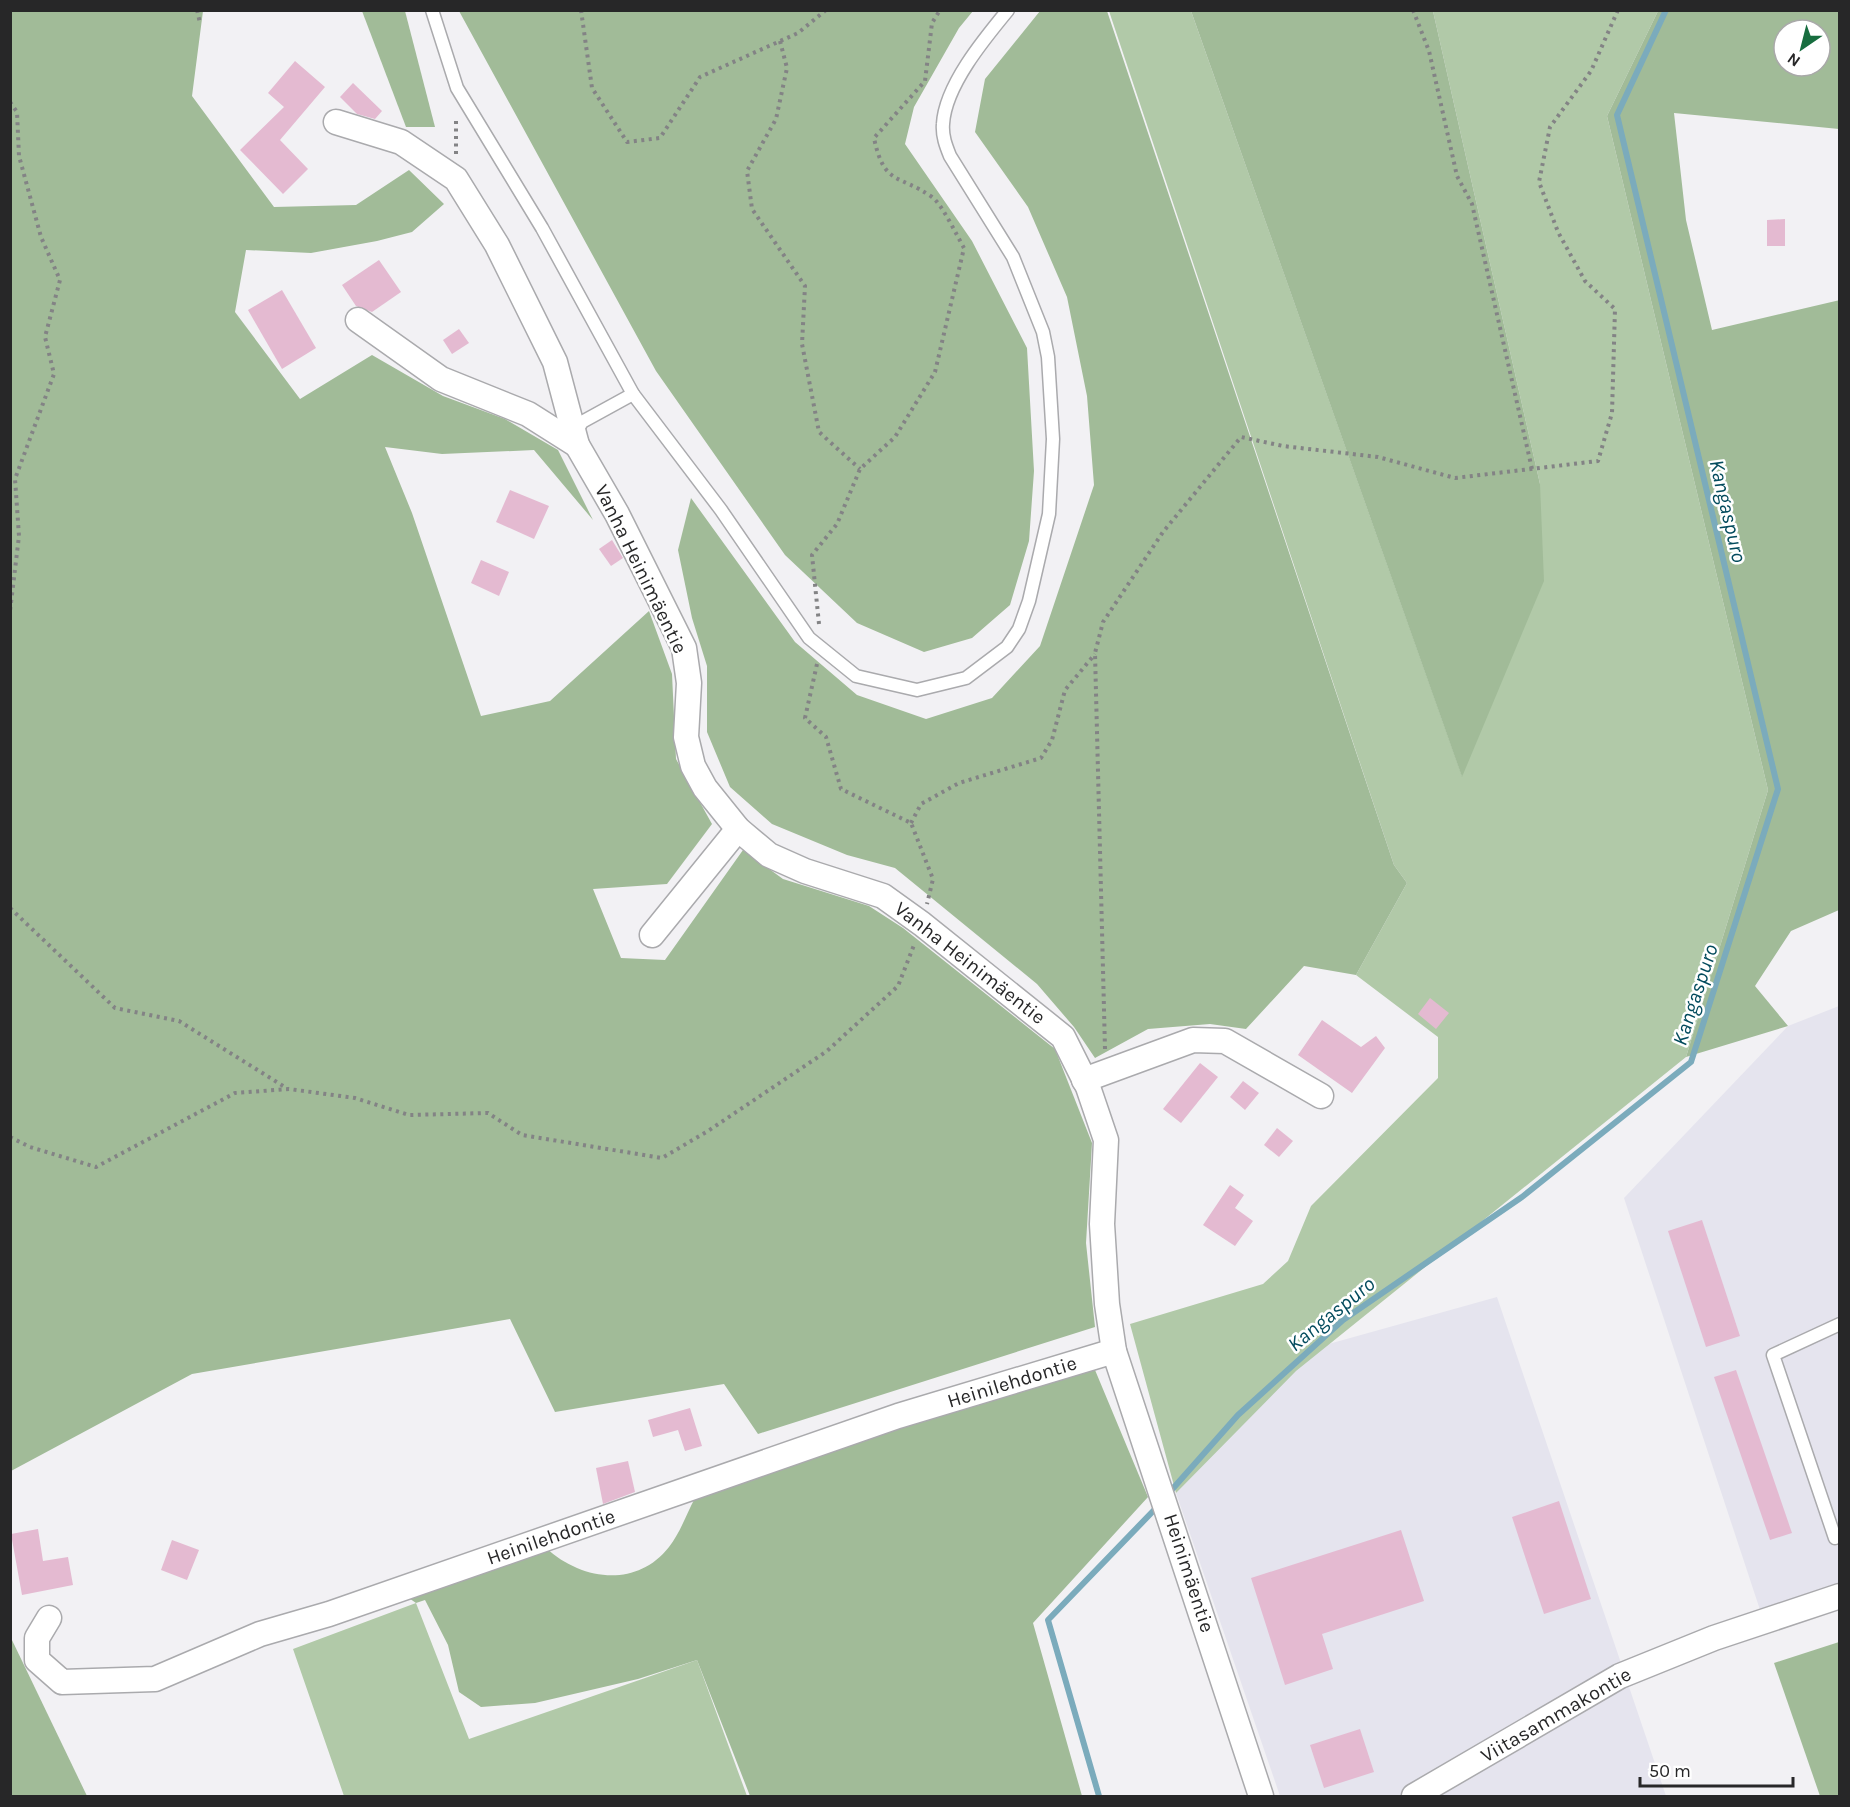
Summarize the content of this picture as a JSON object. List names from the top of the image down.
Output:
{
  "streets": {
    "street": [
      "Vanha Heinimäentie",
      "Heinilehdontie",
      "Heinimäentie",
      "Viitasammakontie"
    ]
  },
  "crossings": [
    ["Vanha Heinimäentie", "Heinilehdontie"],
    ["Vanha Heinimäentie", "Heinimäentie"],
    ["Heinilehdontie", "Heinimäentie"]
  ],
  "water": ["Kangaspuro"],
  "scale_bar": "50 m",
  "north": "bottom left"
}
